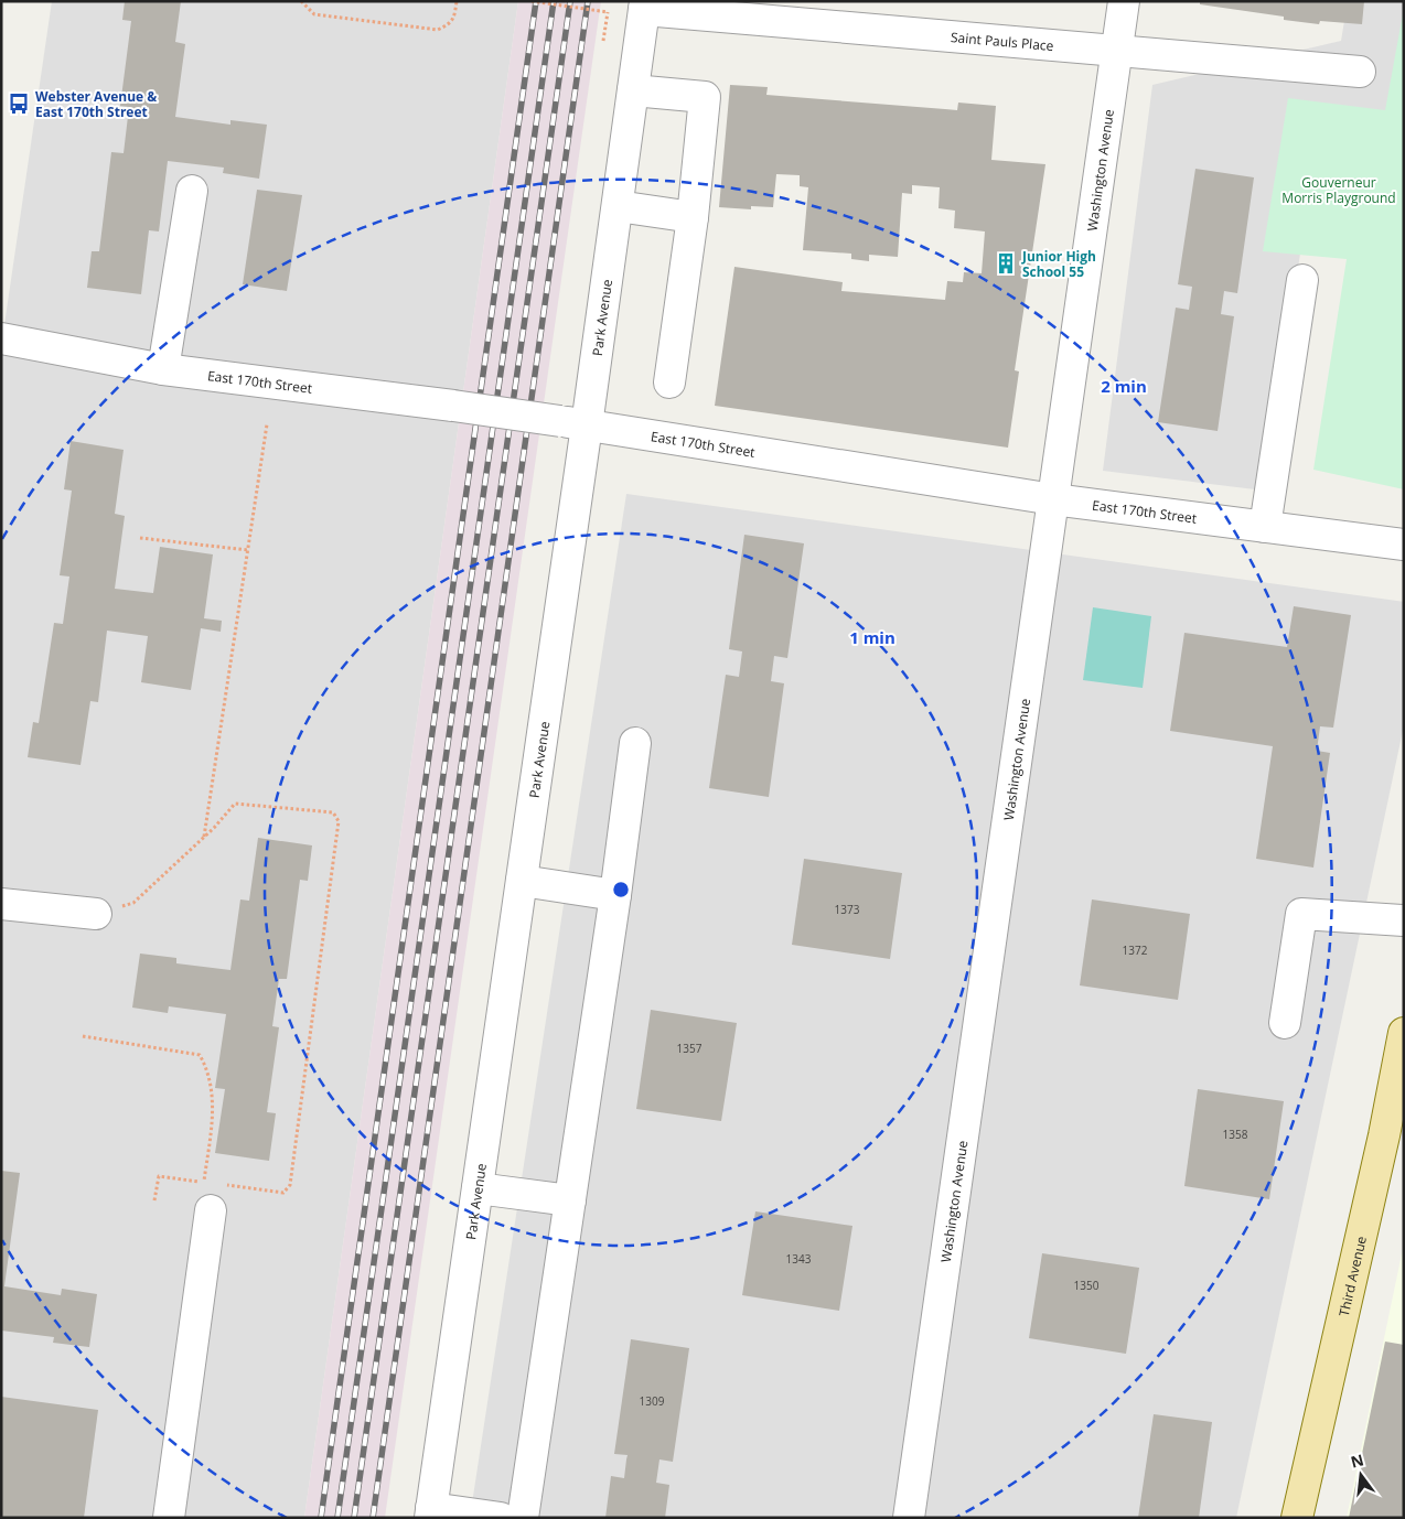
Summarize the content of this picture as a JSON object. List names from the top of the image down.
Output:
{
  "streets": {
    "main road": ["Third Avenue"],
    "street": [
      "Saint Pauls Place",
      "Washington Avenue",
      "Park Avenue",
      "East 170th Street"
    ]
  },
  "crossings": [
    ["Saint Pauls Place", "Washington Avenue"],
    ["Saint Pauls Place", "Park Avenue"],
    ["Washington Avenue", "East 170th Street"],
    ["Park Avenue", "East 170th Street"]
  ],
  "parks": ["Gouverneur Morris Playground"],
  "places": {
    "bus stop": ["Webster Avenue & East 170th Street"],
    "building": ["Junior High School 55"]
  },
  "house_numbers": [
    "1373",
    "1372",
    "1357",
    "1358",
    "1343",
    "1350",
    "1309"
  ],
  "north": "top",
  "rings": ["2 min", "1 min"]
}
